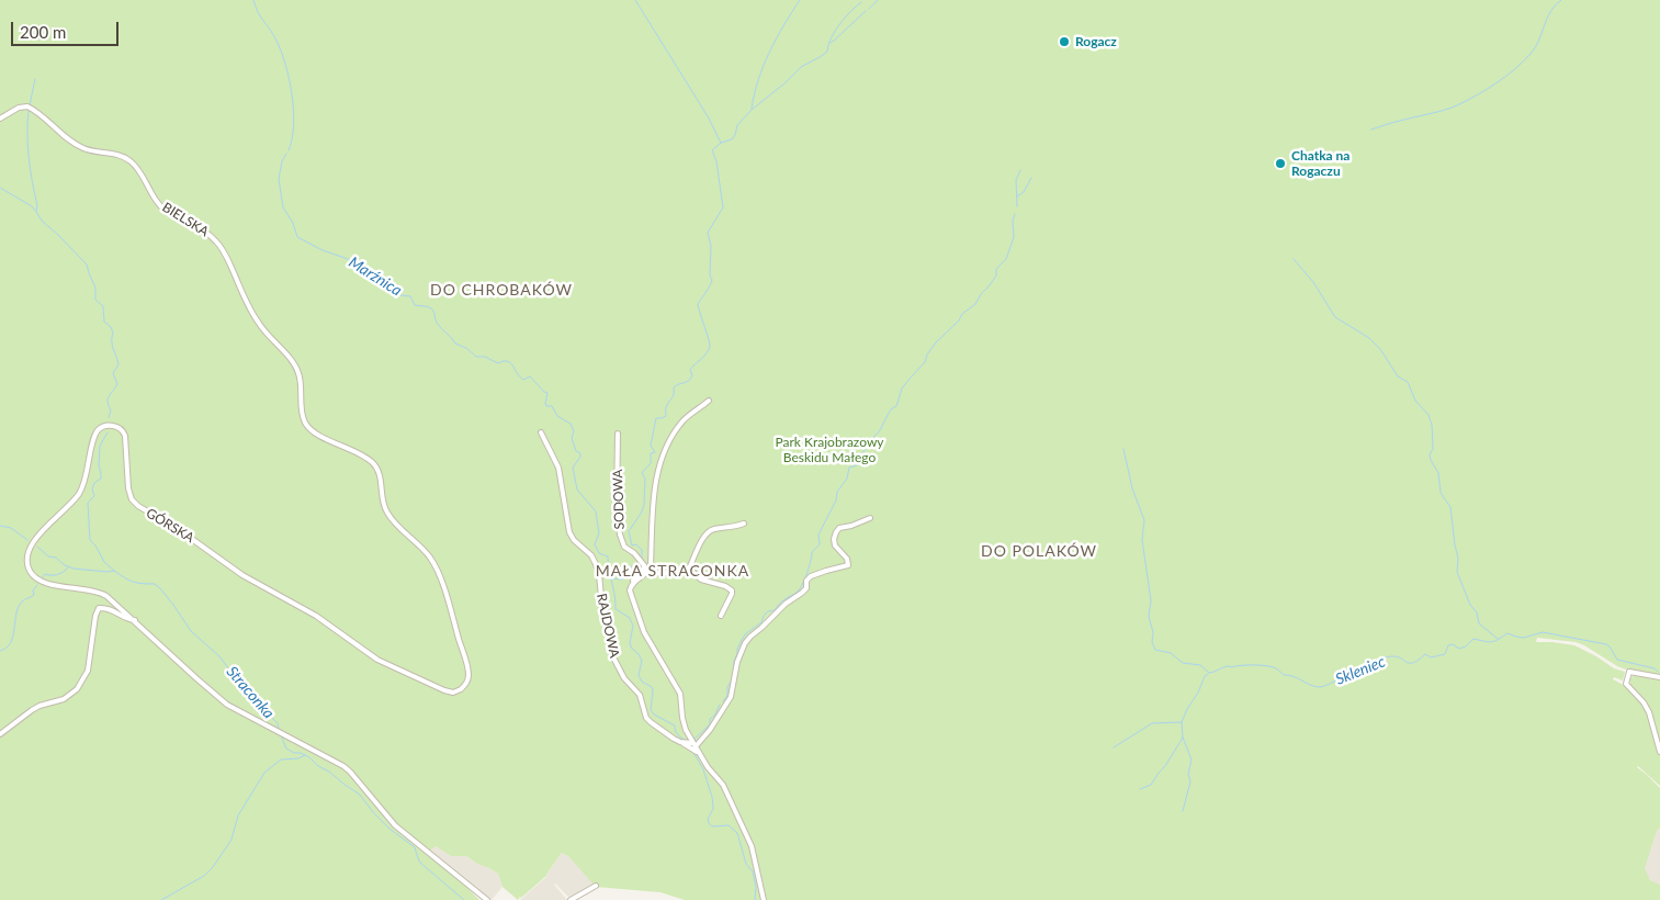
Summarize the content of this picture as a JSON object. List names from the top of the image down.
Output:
{
  "streets": {
    "street": [
      "BIELSKA",
      "SODOWA",
      "GÓRSKA",
      "RAJDOWA"
    ]
  },
  "crossings": [
    ["BIELSKA", "GÓRSKA"]
  ],
  "districts": ["DO CHROBAKÓW", "DO POLAKÓW", "MAŁA STRACONKA"],
  "water": ["Marźnica", "Skleniec", "Straconka"],
  "parks": ["Park Krajobrazowy Beskidu Małego"],
  "places": ["Rogacz", "Chatka na Rogaczu"],
  "scale_bar": "200 m"
}
